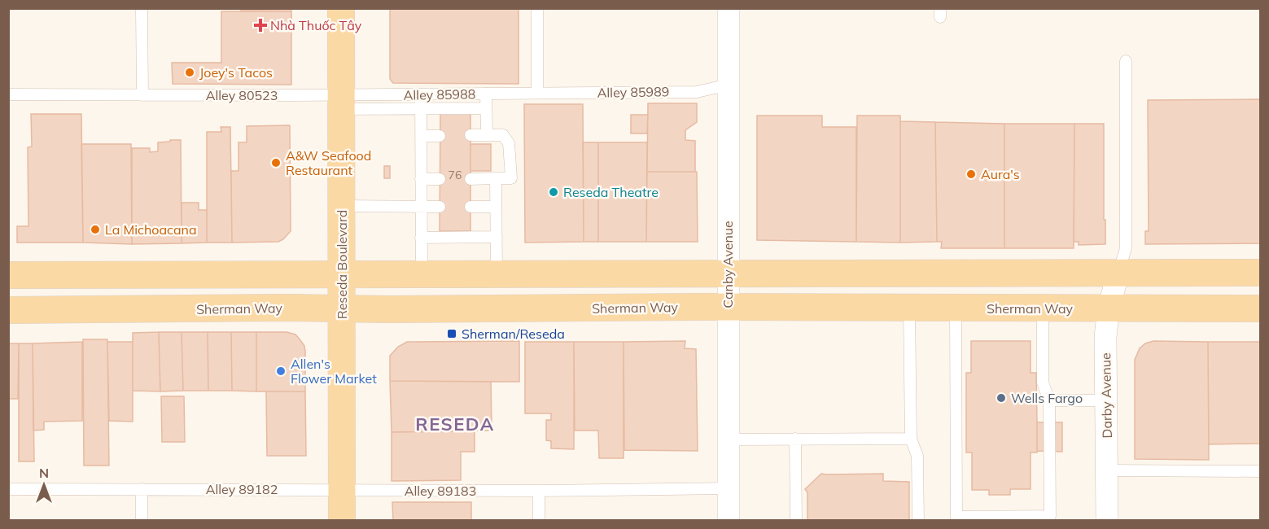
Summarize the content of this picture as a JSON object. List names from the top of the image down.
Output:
{
  "streets": {
    "main road": ["Reseda Boulevard", "Sherman Way"],
    "street": ["Canby Avenue", "Darby Avenue"],
    "lane": [
      "Alley 85989",
      "Alley 85988",
      "Alley 80523",
      "Alley 89182",
      "Alley 89183"
    ]
  },
  "crossings": [
    ["Alley 85989", "Alley 85988"],
    ["Alley 85989", "Canby Avenue"],
    ["Alley 85988", "Alley 80523"],
    ["Alley 85988", "Reseda Boulevard"],
    ["Alley 80523", "Reseda Boulevard"],
    ["Reseda Boulevard", "Sherman Way"],
    ["Reseda Boulevard", "Alley 89182"],
    ["Reseda Boulevard", "Alley 89183"],
    ["Canby Avenue", "Sherman Way"],
    ["Canby Avenue", "Alley 89183"],
    ["Sherman Way", "Darby Avenue"],
    ["Alley 89182", "Alley 89183"]
  ],
  "districts": ["RESEDA"],
  "places": {
    "health": ["Nhà Thuốc Tây"],
    "other": [
      "Joey's Tacos",
      "A&W Seafood Restaurant",
      "Aura's",
      "Reseda Theatre",
      "La Michoacana",
      "Allen's Flower Market",
      "Wells Fargo"
    ],
    "transit": ["Sherman/Reseda"]
  },
  "house_numbers": ["76"],
  "north": "top"
}
